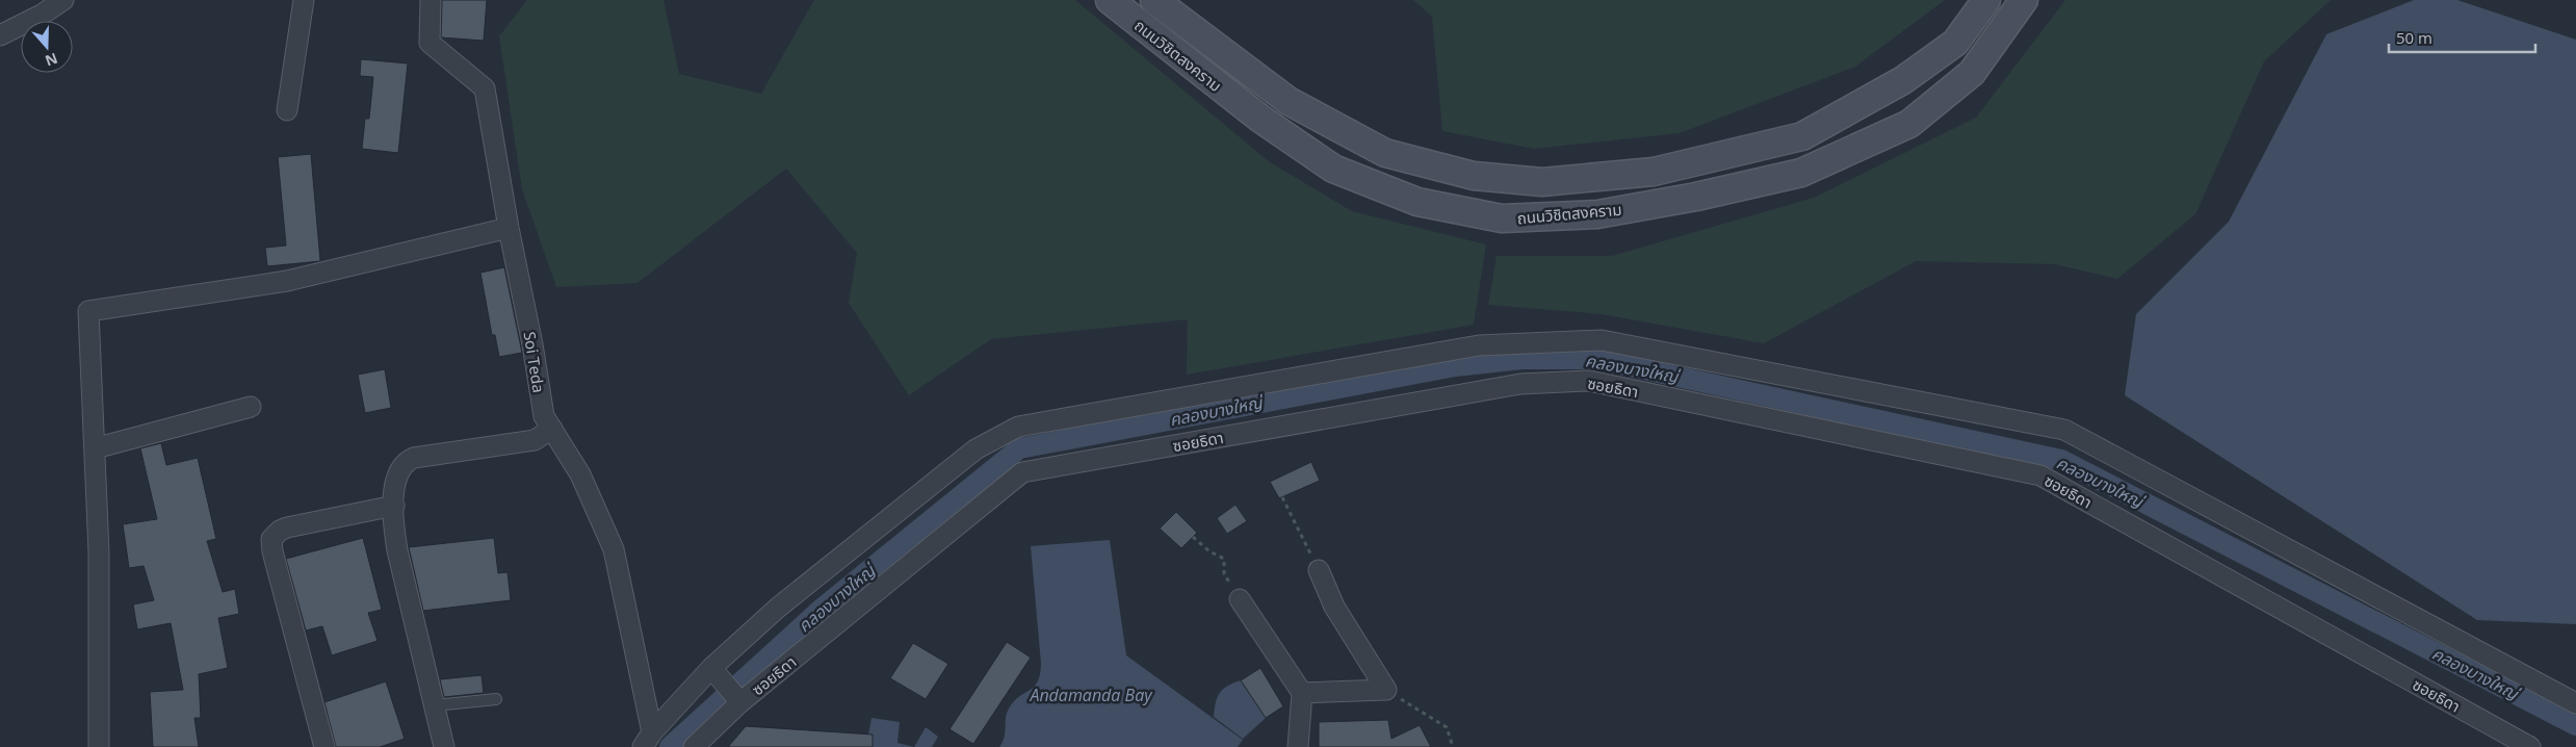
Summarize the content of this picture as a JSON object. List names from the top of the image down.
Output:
{
  "streets": {
    "main road": ["ถนนวิชิตสงคราม"],
    "street": ["Soi Teda", "ซอยธิดา"]
  },
  "water": ["คลองบางใหญ่", "Andamanda Bay"],
  "scale_bar": "50 m",
  "north": "bottom"
}
